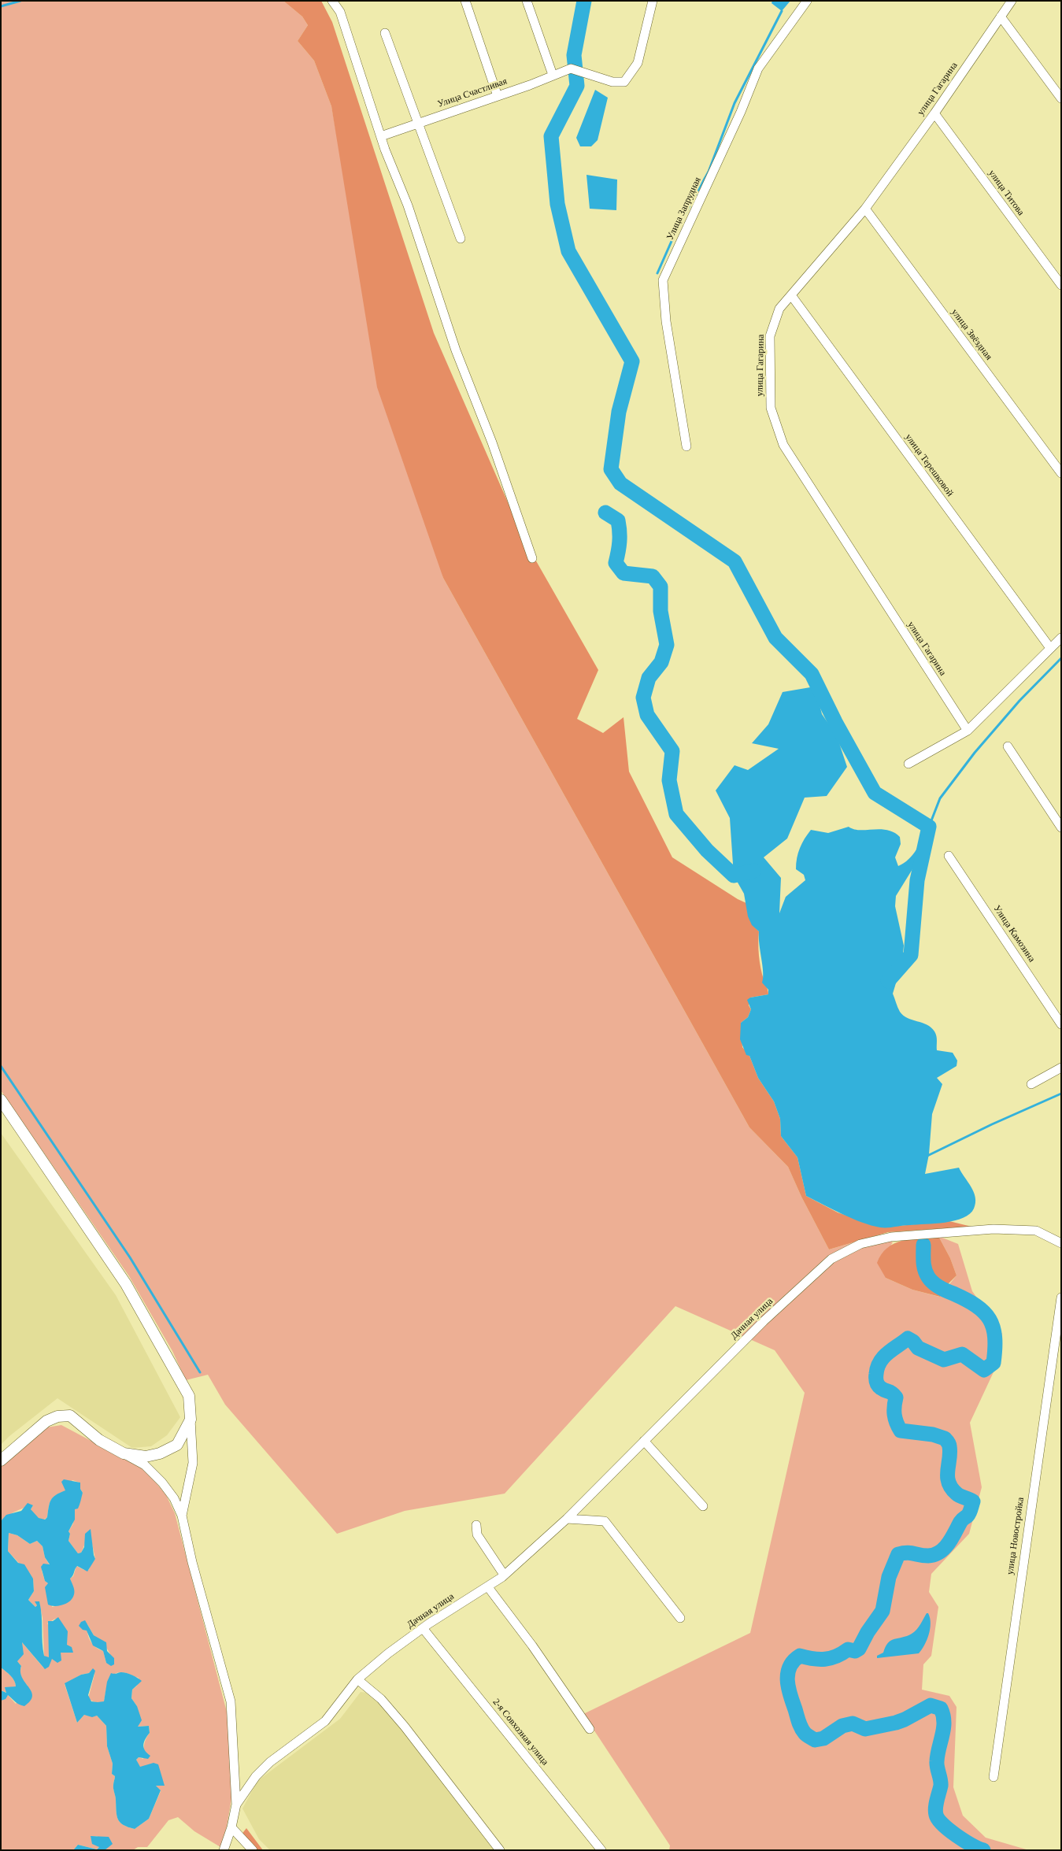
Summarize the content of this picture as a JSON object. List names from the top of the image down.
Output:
{
  "streets": {
    "street": [
      "улица Гагарина",
      "Улица Счастливая",
      "улица Титова",
      "Улица Запрудная",
      "улица Звёздная",
      "улица Терешковой",
      "Улица Камозина",
      "Дачная улица",
      "улица Новостройка",
      "2-я Совхозная улица"
    ]
  },
  "crossings": [
    ["улица Гагарина", "улица Титова"],
    ["улица Гагарина", "улица Звёздная"],
    ["улица Гагарина", "улица Терешковой"],
    ["Дачная улица", "2-я Совхозная улица"]
  ]
}
